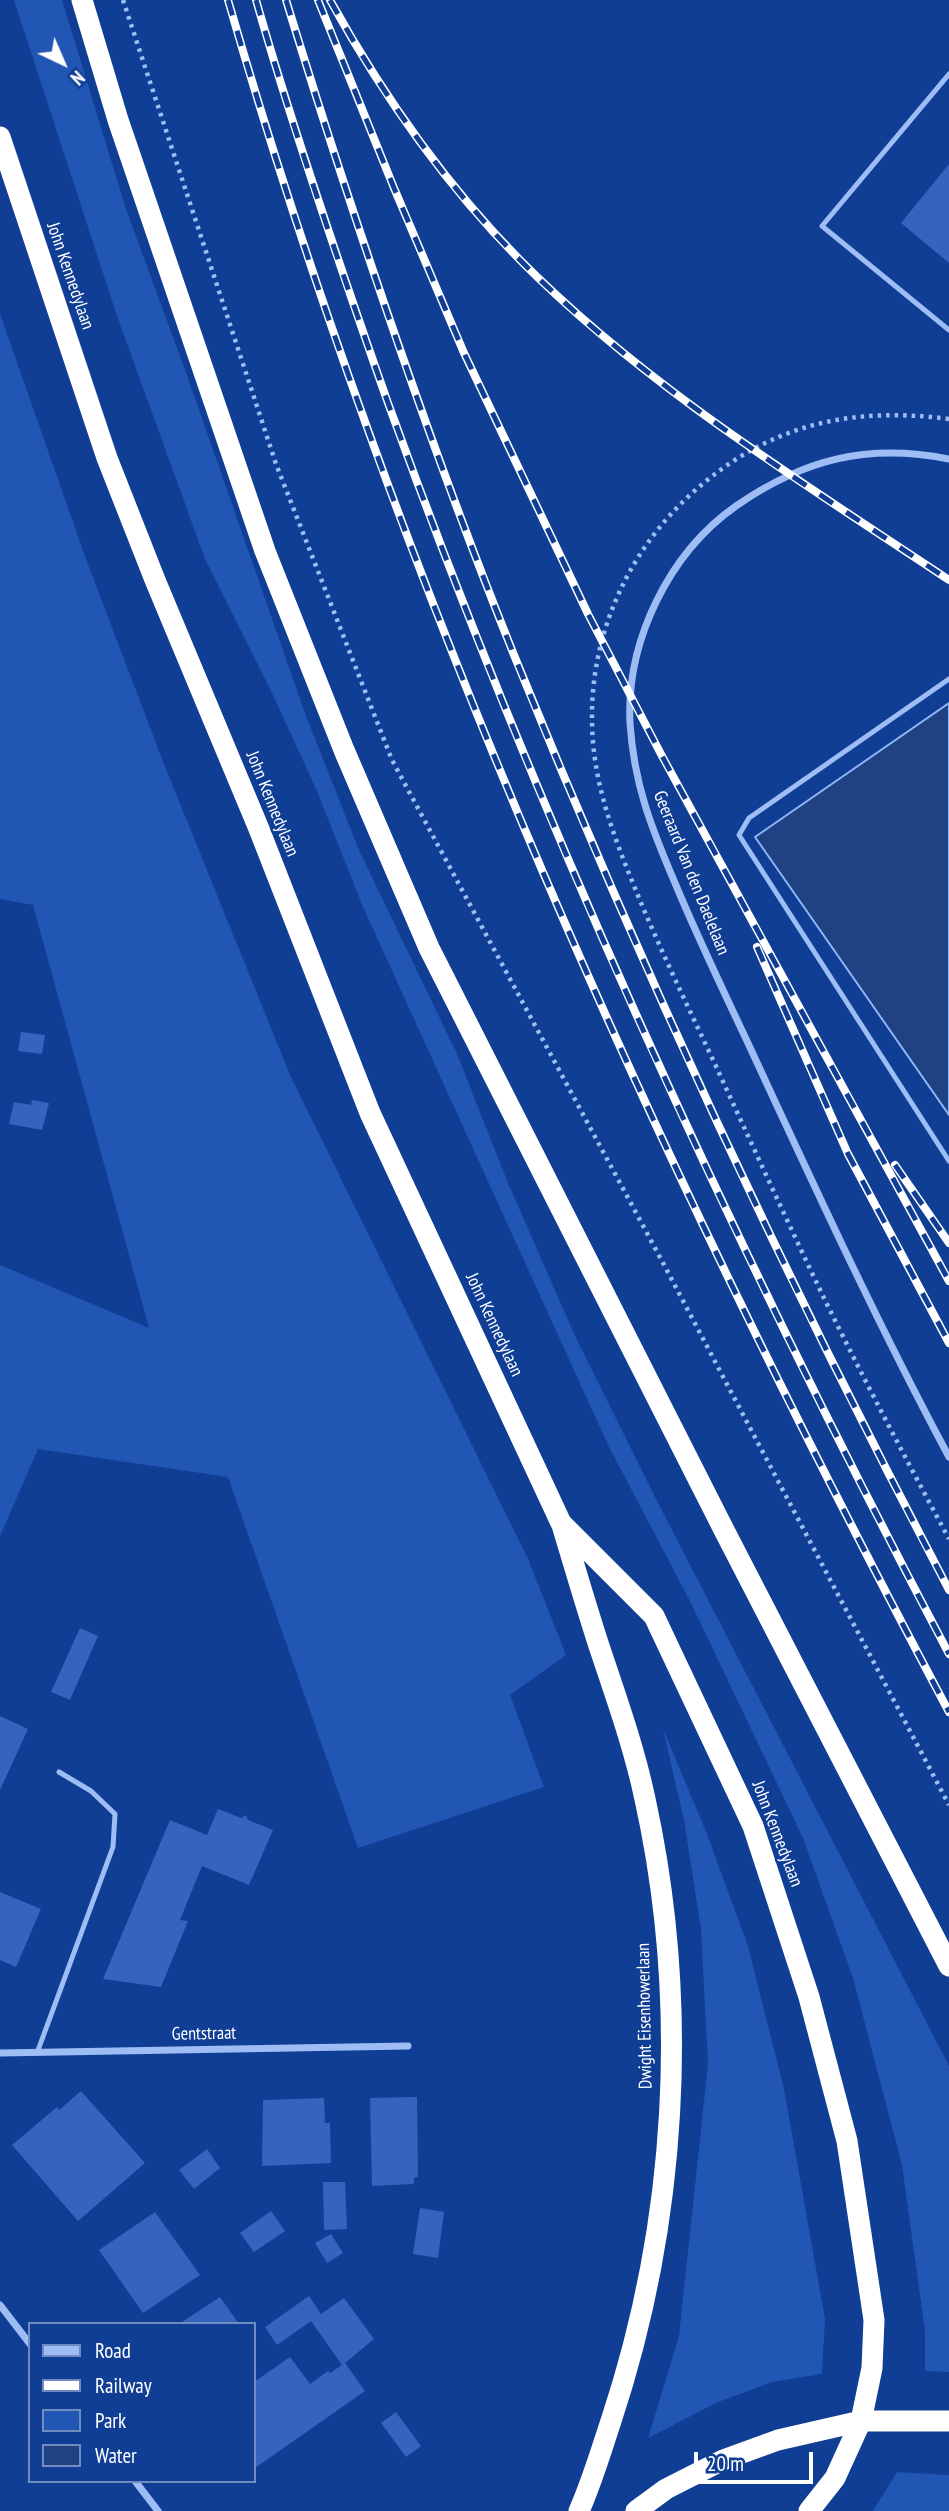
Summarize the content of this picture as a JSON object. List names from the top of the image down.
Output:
{
  "streets": {
    "highway": ["John Kennedylaan", "Dwight Eisenhowerlaan"],
    "street": ["Geeraard Van den Daelelaan", "Gentstraat"]
  },
  "crossings": [
    ["John Kennedylaan", "Dwight Eisenhowerlaan"]
  ],
  "legend": [
    "Road",
    "Railway",
    "Park",
    "Water"
  ],
  "scale_bar": "20 m",
  "north": "bottom right"
}
